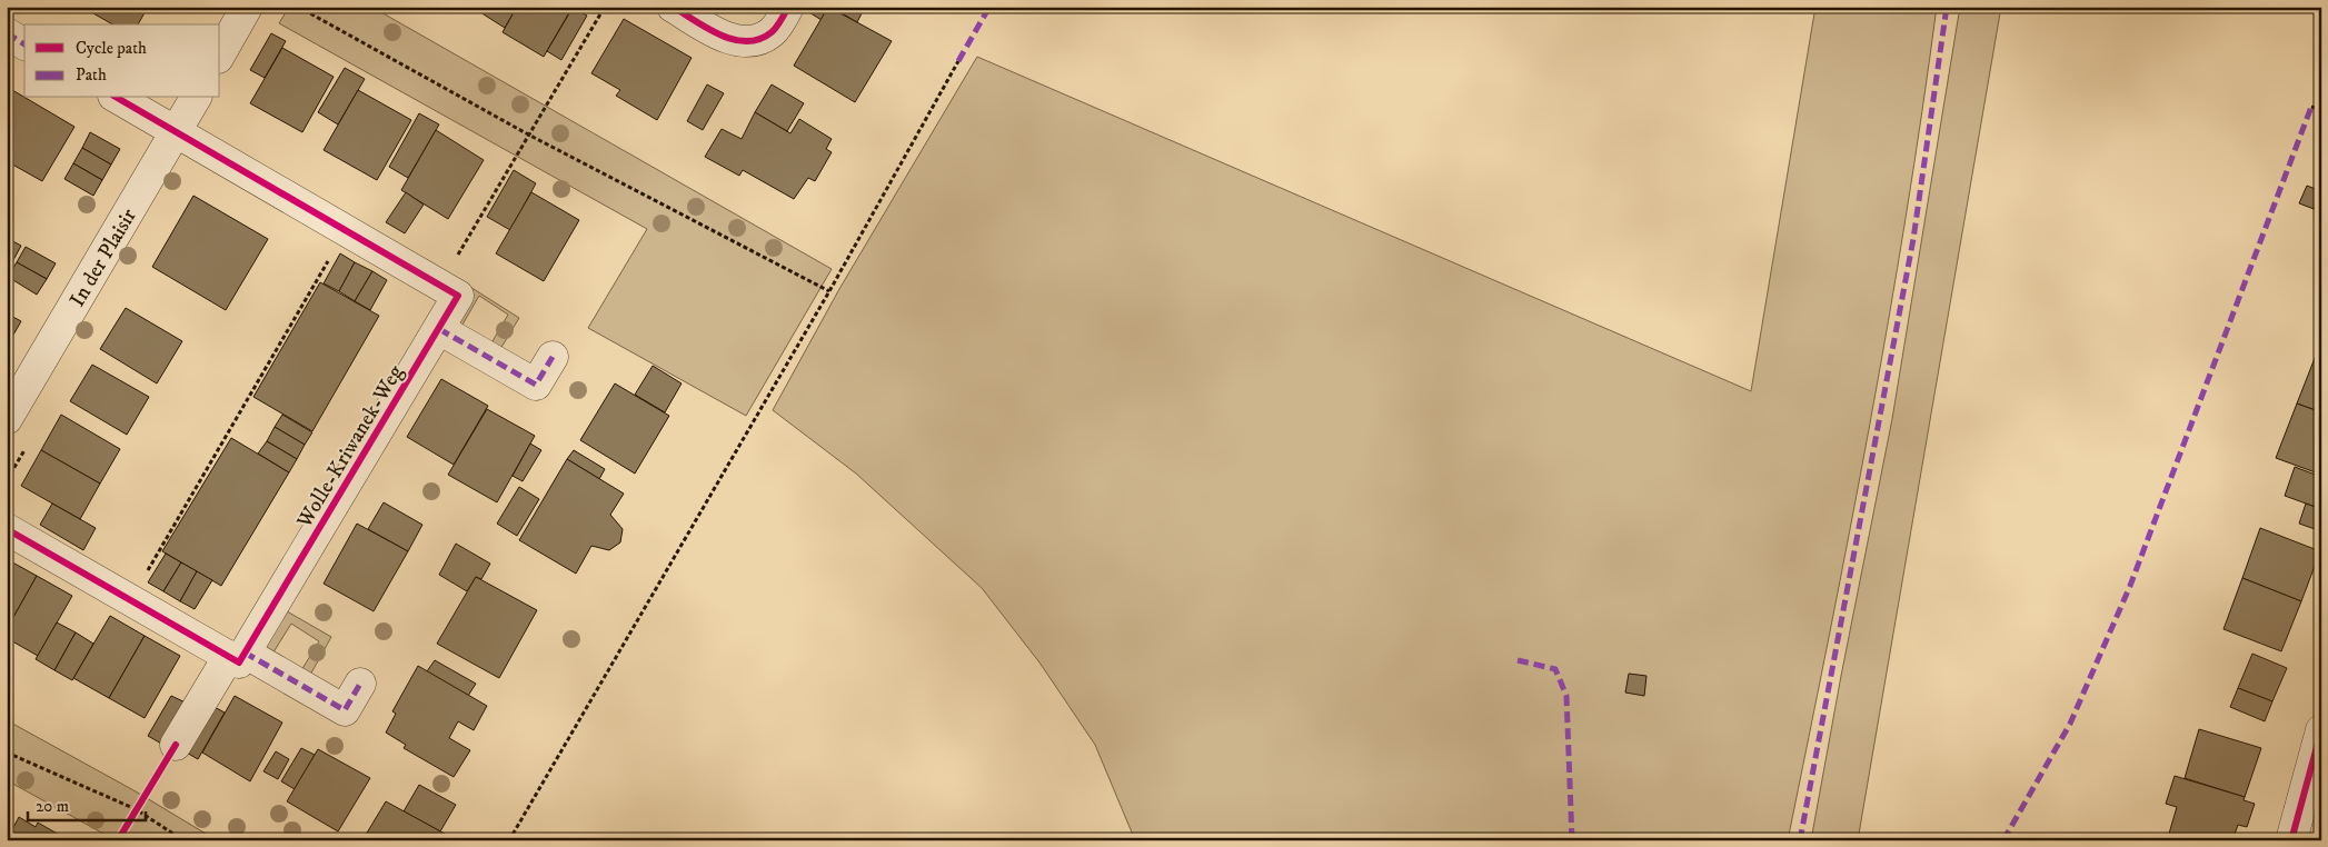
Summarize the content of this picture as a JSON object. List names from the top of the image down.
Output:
{
  "streets": {
    "street": ["In der Plaisir", "Wolle-Kriwanek-Weg"]
  },
  "crossings": [
    ["In der Plaisir", "Wolle-Kriwanek-Weg"]
  ],
  "legend": ["Cycle path", "Path"],
  "scale_bar": "20 m"
}
